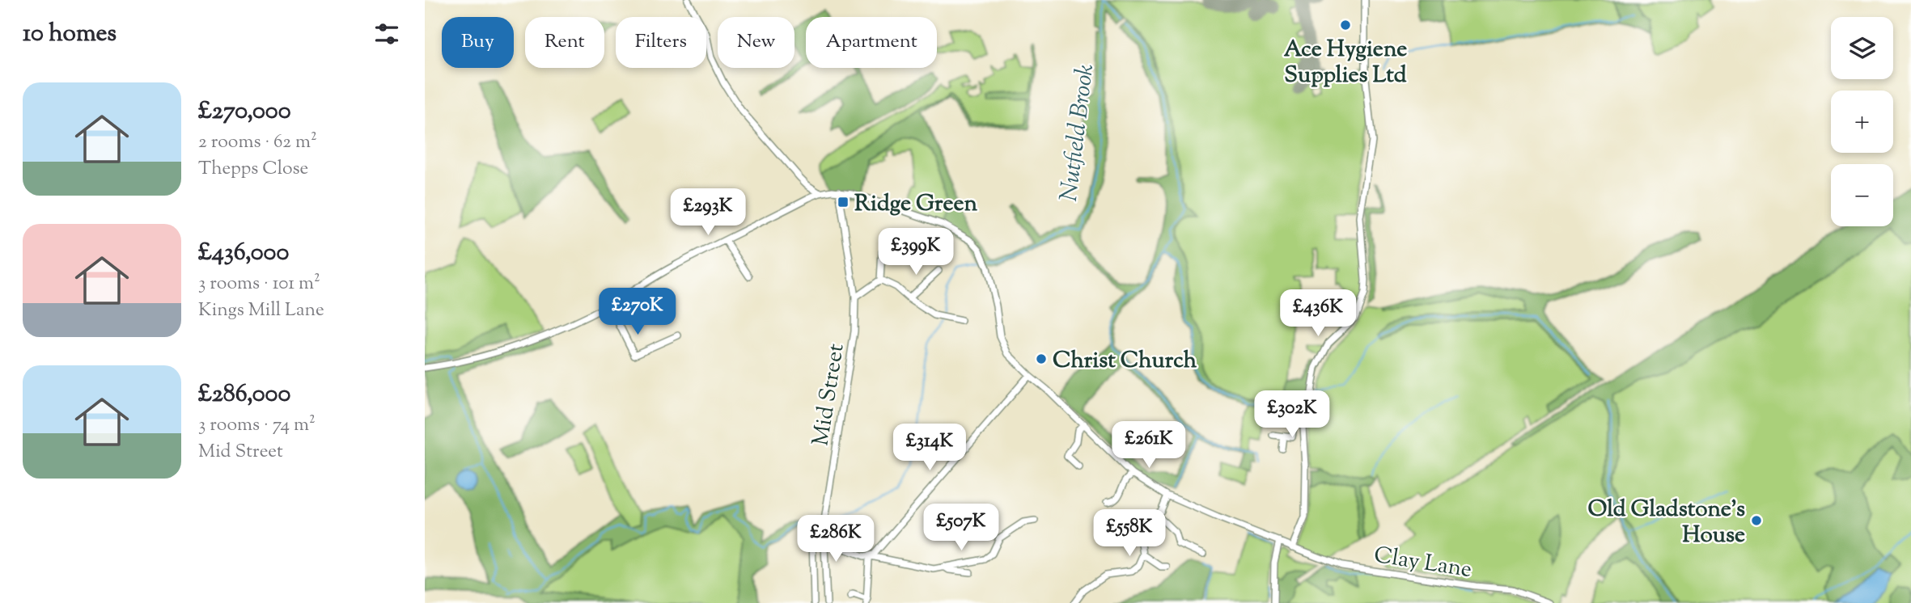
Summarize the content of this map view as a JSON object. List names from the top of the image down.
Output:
{
  "streets": {
    "street": ["Mid Street", "Clay Lane"]
  },
  "crossings": [
    ["Mid Street", "Clay Lane"]
  ],
  "water": ["Nutfield Brook"],
  "places": {
    "other": ["Ace Hygiene Supplies Ltd", "Christ Church", "Old Gladstone's House"],
    "transit": ["Ridge Green"]
  },
  "page": {
    "heading": "10 homes",
    "map_buttons": ["+", "−"],
    "chip": [
      "Buy",
      "Rent",
      "Filters",
      "New",
      "Apartment"
    ],
    "list": [
      {
        "name": "£270,000",
        "note": "2 rooms · 62 m² · Thepps Close"
      },
      {
        "name": "£436,000",
        "note": "3 rooms · 101 m² · Kings Mill Lane"
      },
      {
        "name": "£286,000",
        "note": "3 rooms · 74 m² · Mid Street"
      }
    ],
    "price": [
      "£293K",
      "£399K",
      "£270K",
      "£436K",
      "£302K",
      "£261K",
      "£314K",
      "£507K",
      "£558K",
      "£286K"
    ]
  }
}
